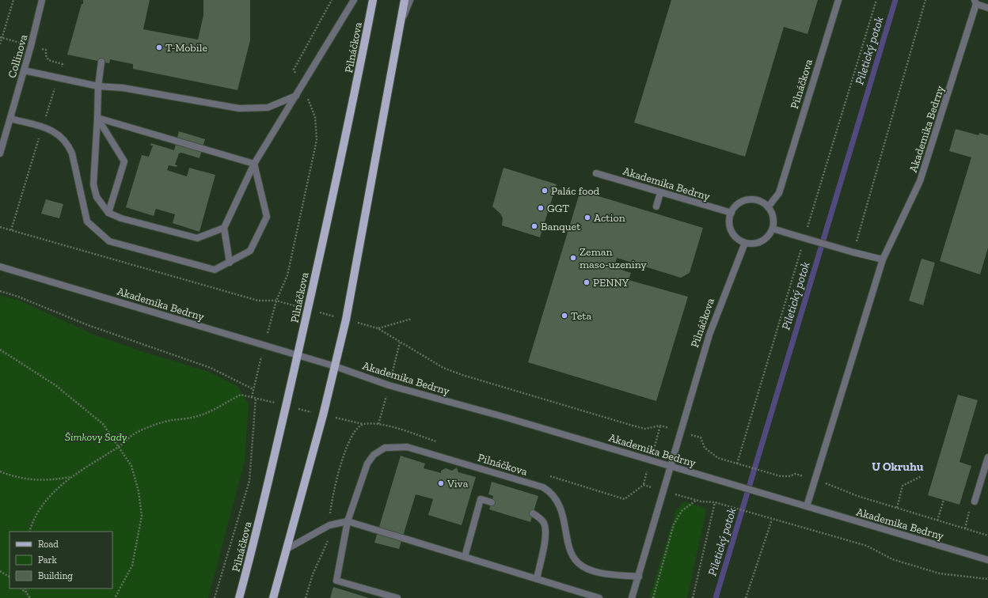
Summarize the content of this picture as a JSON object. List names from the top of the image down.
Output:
{
  "streets": {
    "main road": ["Pilnáčkova"],
    "street": ["Collinova", "Akademika Bedrny"]
  },
  "crossings": [
    ["Pilnáčkova", "Akademika Bedrny"]
  ],
  "districts": ["U Okruhu"],
  "water": ["Piletický potok"],
  "parks": ["Šimkovy Sady"],
  "places": [
    "T-Mobile",
    "Palác food",
    "GGT",
    "Action",
    "Banquet",
    "Zeman maso-uzeniny",
    "PENNY",
    "Teta",
    "Viva"
  ],
  "legend": ["Road", "Park", "Building"]
}
